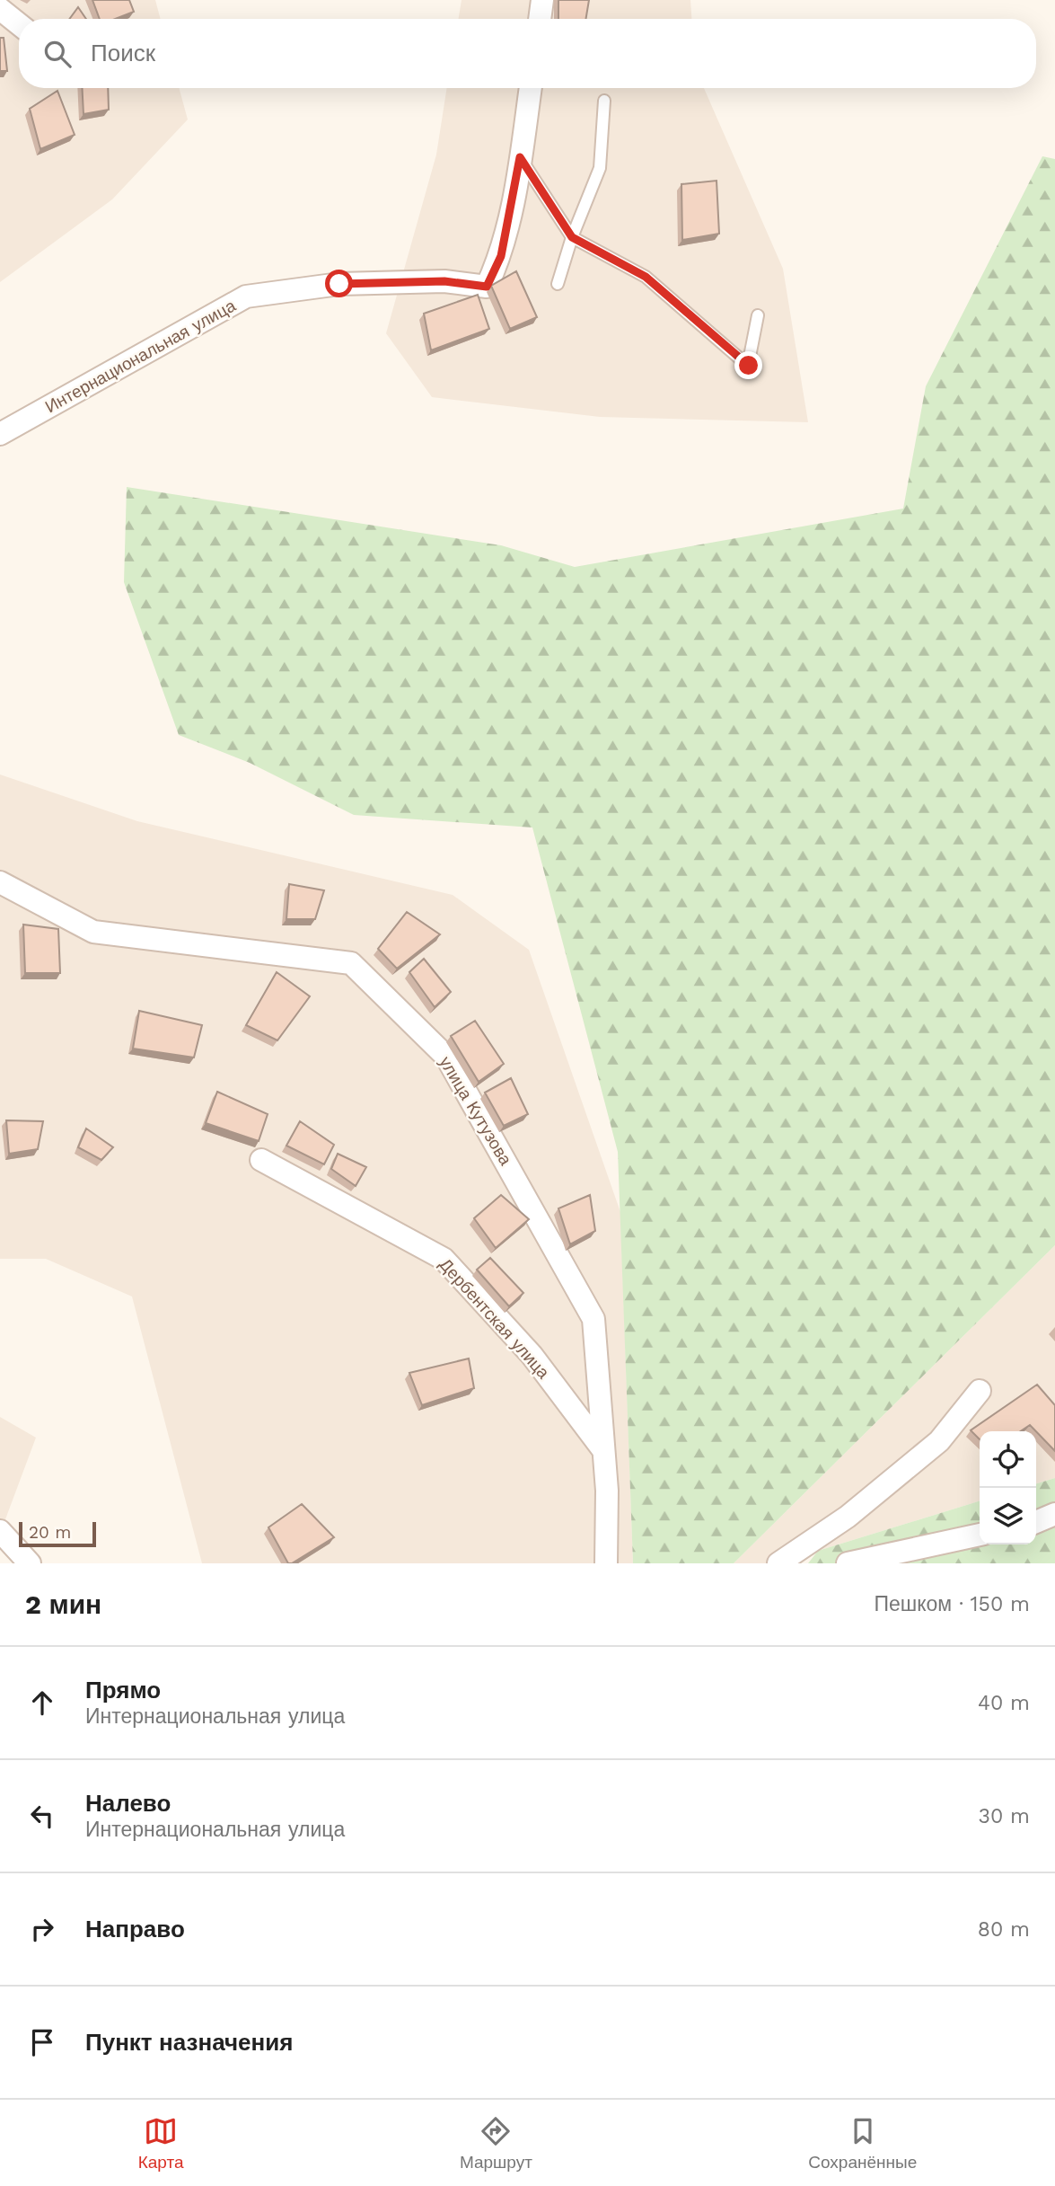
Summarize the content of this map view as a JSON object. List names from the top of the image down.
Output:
{
  "streets": {
    "street": ["Интернациональная улица", "улица Кутузова", "Дербентская улица"]
  },
  "crossings": [
    ["улица Кутузова", "Дербентская улица"]
  ],
  "scale_bar": "20 m",
  "page": {
    "search": "Поиск",
    "scale": "20 m",
    "heading": ["2 мин", "Пешком · 150 m"],
    "list": [
      ["Прямо", "Интернациональная улица", "40 m"],
      ["Налево", "Интернациональная улица", "30 m"],
      ["Направо", "80 m"],
      "Пункт назначения"
    ],
    "nav": ["Карта", "Маршрут", "Сохранённые"]
  }
}
